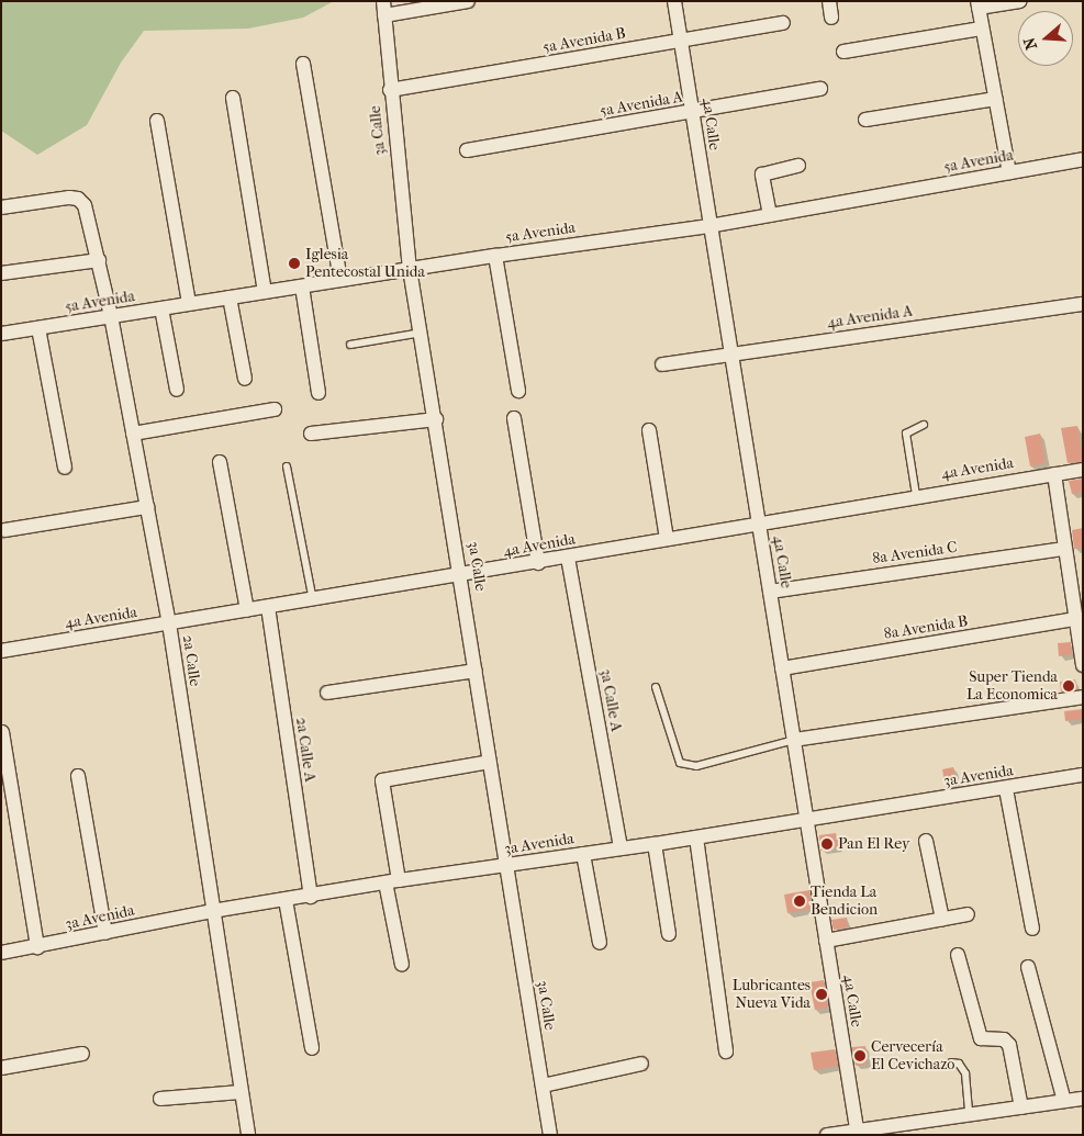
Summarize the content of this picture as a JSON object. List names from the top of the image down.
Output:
{
  "streets": {
    "street": [
      "5a Avenida B",
      "5a Avenida A",
      "4a Calle",
      "3a Calle",
      "5a Avenida",
      "4a Avenida A",
      "4a Avenida",
      "8a Avenida C",
      "8a Avenida B",
      "2a Calle",
      "3a Calle A",
      "2a Calle A",
      "3a Avenida"
    ]
  },
  "crossings": [
    ["5a Avenida B", "4a Calle"],
    ["5a Avenida B", "3a Calle"],
    ["5a Avenida A", "4a Calle"],
    ["4a Calle", "5a Avenida"],
    ["4a Calle", "4a Avenida A"],
    ["4a Calle", "4a Avenida"],
    ["4a Calle", "8a Avenida C"],
    ["4a Calle", "8a Avenida B"],
    ["4a Calle", "3a Avenida"],
    ["3a Calle", "5a Avenida"],
    ["3a Calle", "4a Avenida"],
    ["3a Calle", "3a Avenida"],
    ["5a Avenida", "2a Calle"],
    ["4a Avenida", "2a Calle"],
    ["4a Avenida", "3a Calle A"],
    ["4a Avenida", "2a Calle A"],
    ["2a Calle", "3a Avenida"],
    ["3a Calle A", "3a Avenida"],
    ["2a Calle A", "3a Avenida"]
  ],
  "places": [
    "Iglesia Pentecostal Unida",
    "Super Tienda La Economica",
    "Pan El Rey",
    "Tienda La Bendicion",
    "Lubricantes Nueva Vida",
    "Cervecería El Cevichazo"
  ],
  "north": "left"
}
